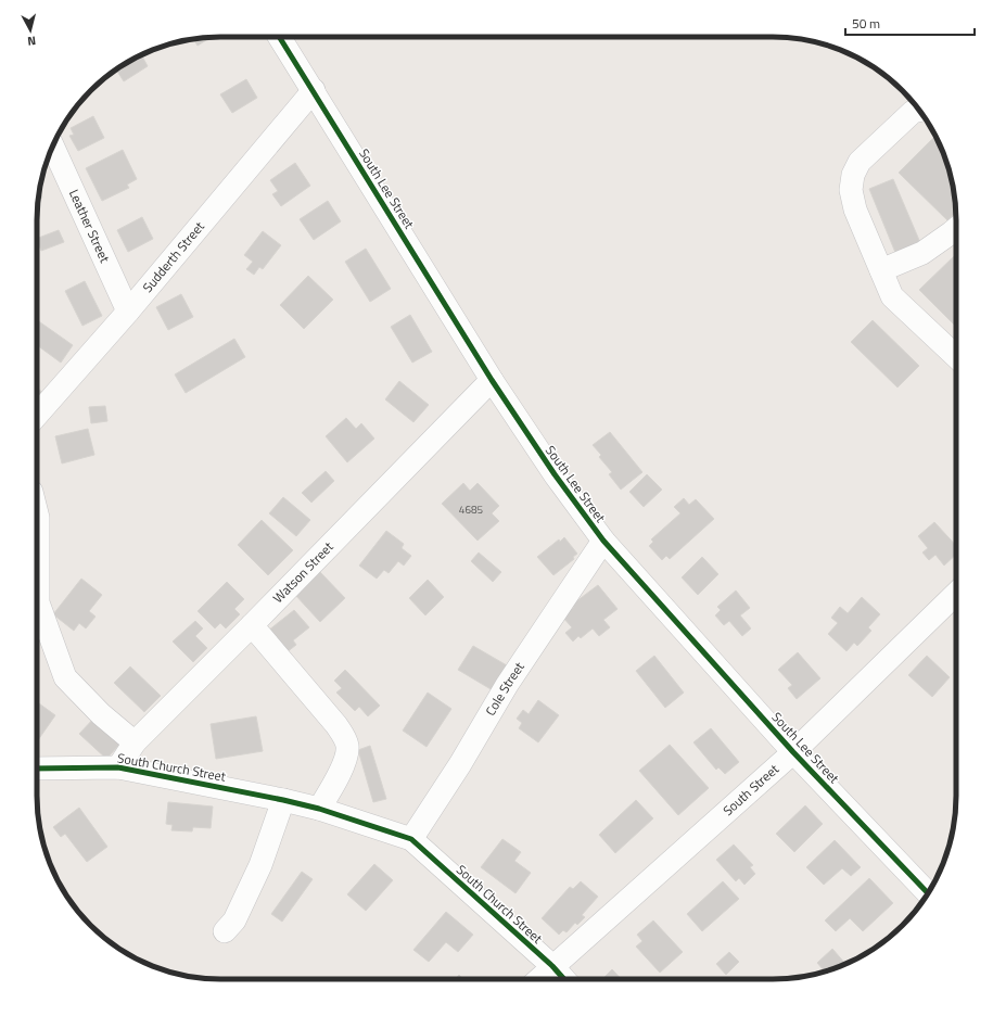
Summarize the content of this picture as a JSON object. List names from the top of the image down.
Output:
{
  "streets": {
    "street": [
      "South Lee Street",
      "Leather Street",
      "Sudderth Street",
      "Watson Street",
      "Cole Street",
      "South Church Street",
      "South Street"
    ]
  },
  "crossings": [
    ["South Lee Street", "Sudderth Street"],
    ["South Lee Street", "Watson Street"],
    ["South Lee Street", "Cole Street"],
    ["South Lee Street", "South Street"],
    ["Leather Street", "Sudderth Street"],
    ["Watson Street", "South Church Street"],
    ["Cole Street", "South Church Street"],
    ["South Church Street", "South Street"]
  ],
  "house_numbers": ["4685"],
  "scale_bar": "50 m",
  "north": "bottom"
}
